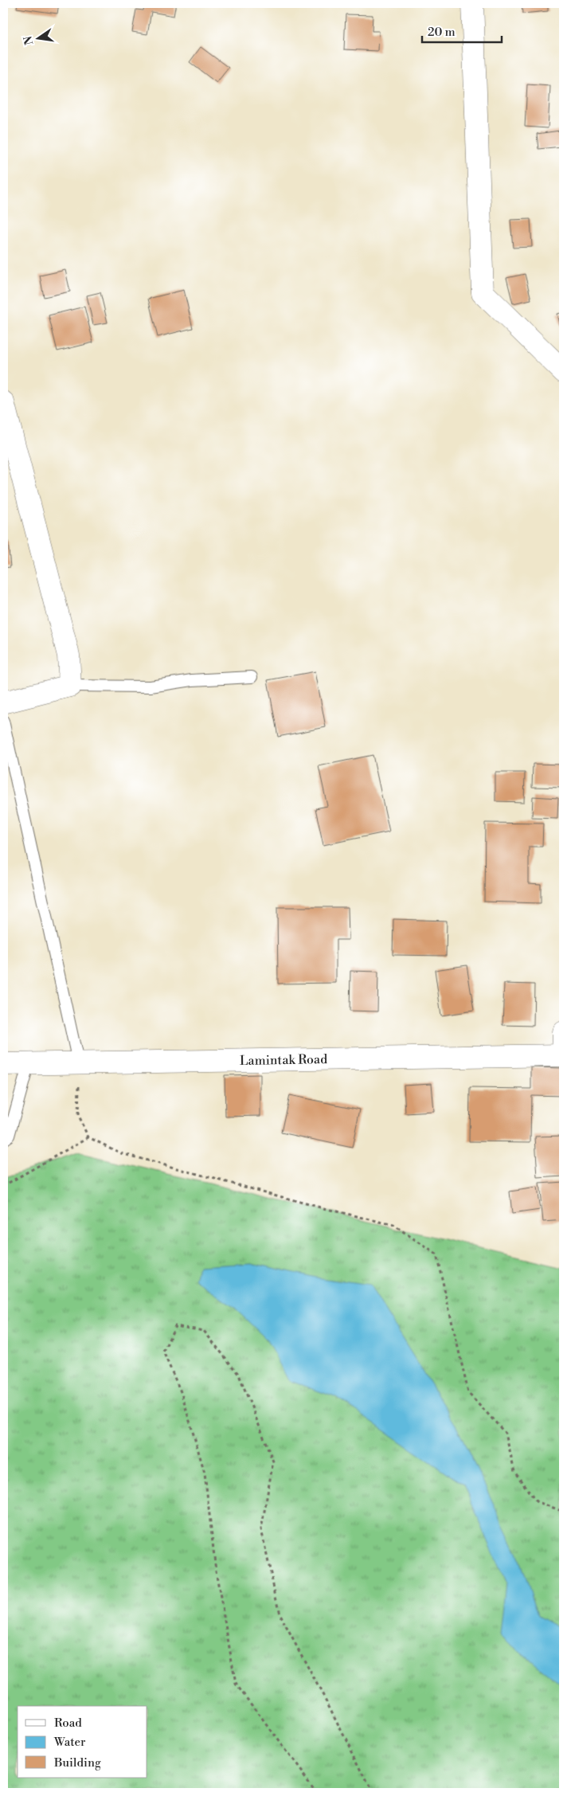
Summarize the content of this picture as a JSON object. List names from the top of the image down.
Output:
{
  "streets": {
    "street": ["Lamintak Road"]
  },
  "legend": ["Road", "Water", "Building"],
  "scale_bar": "20 m",
  "north": "left"
}
